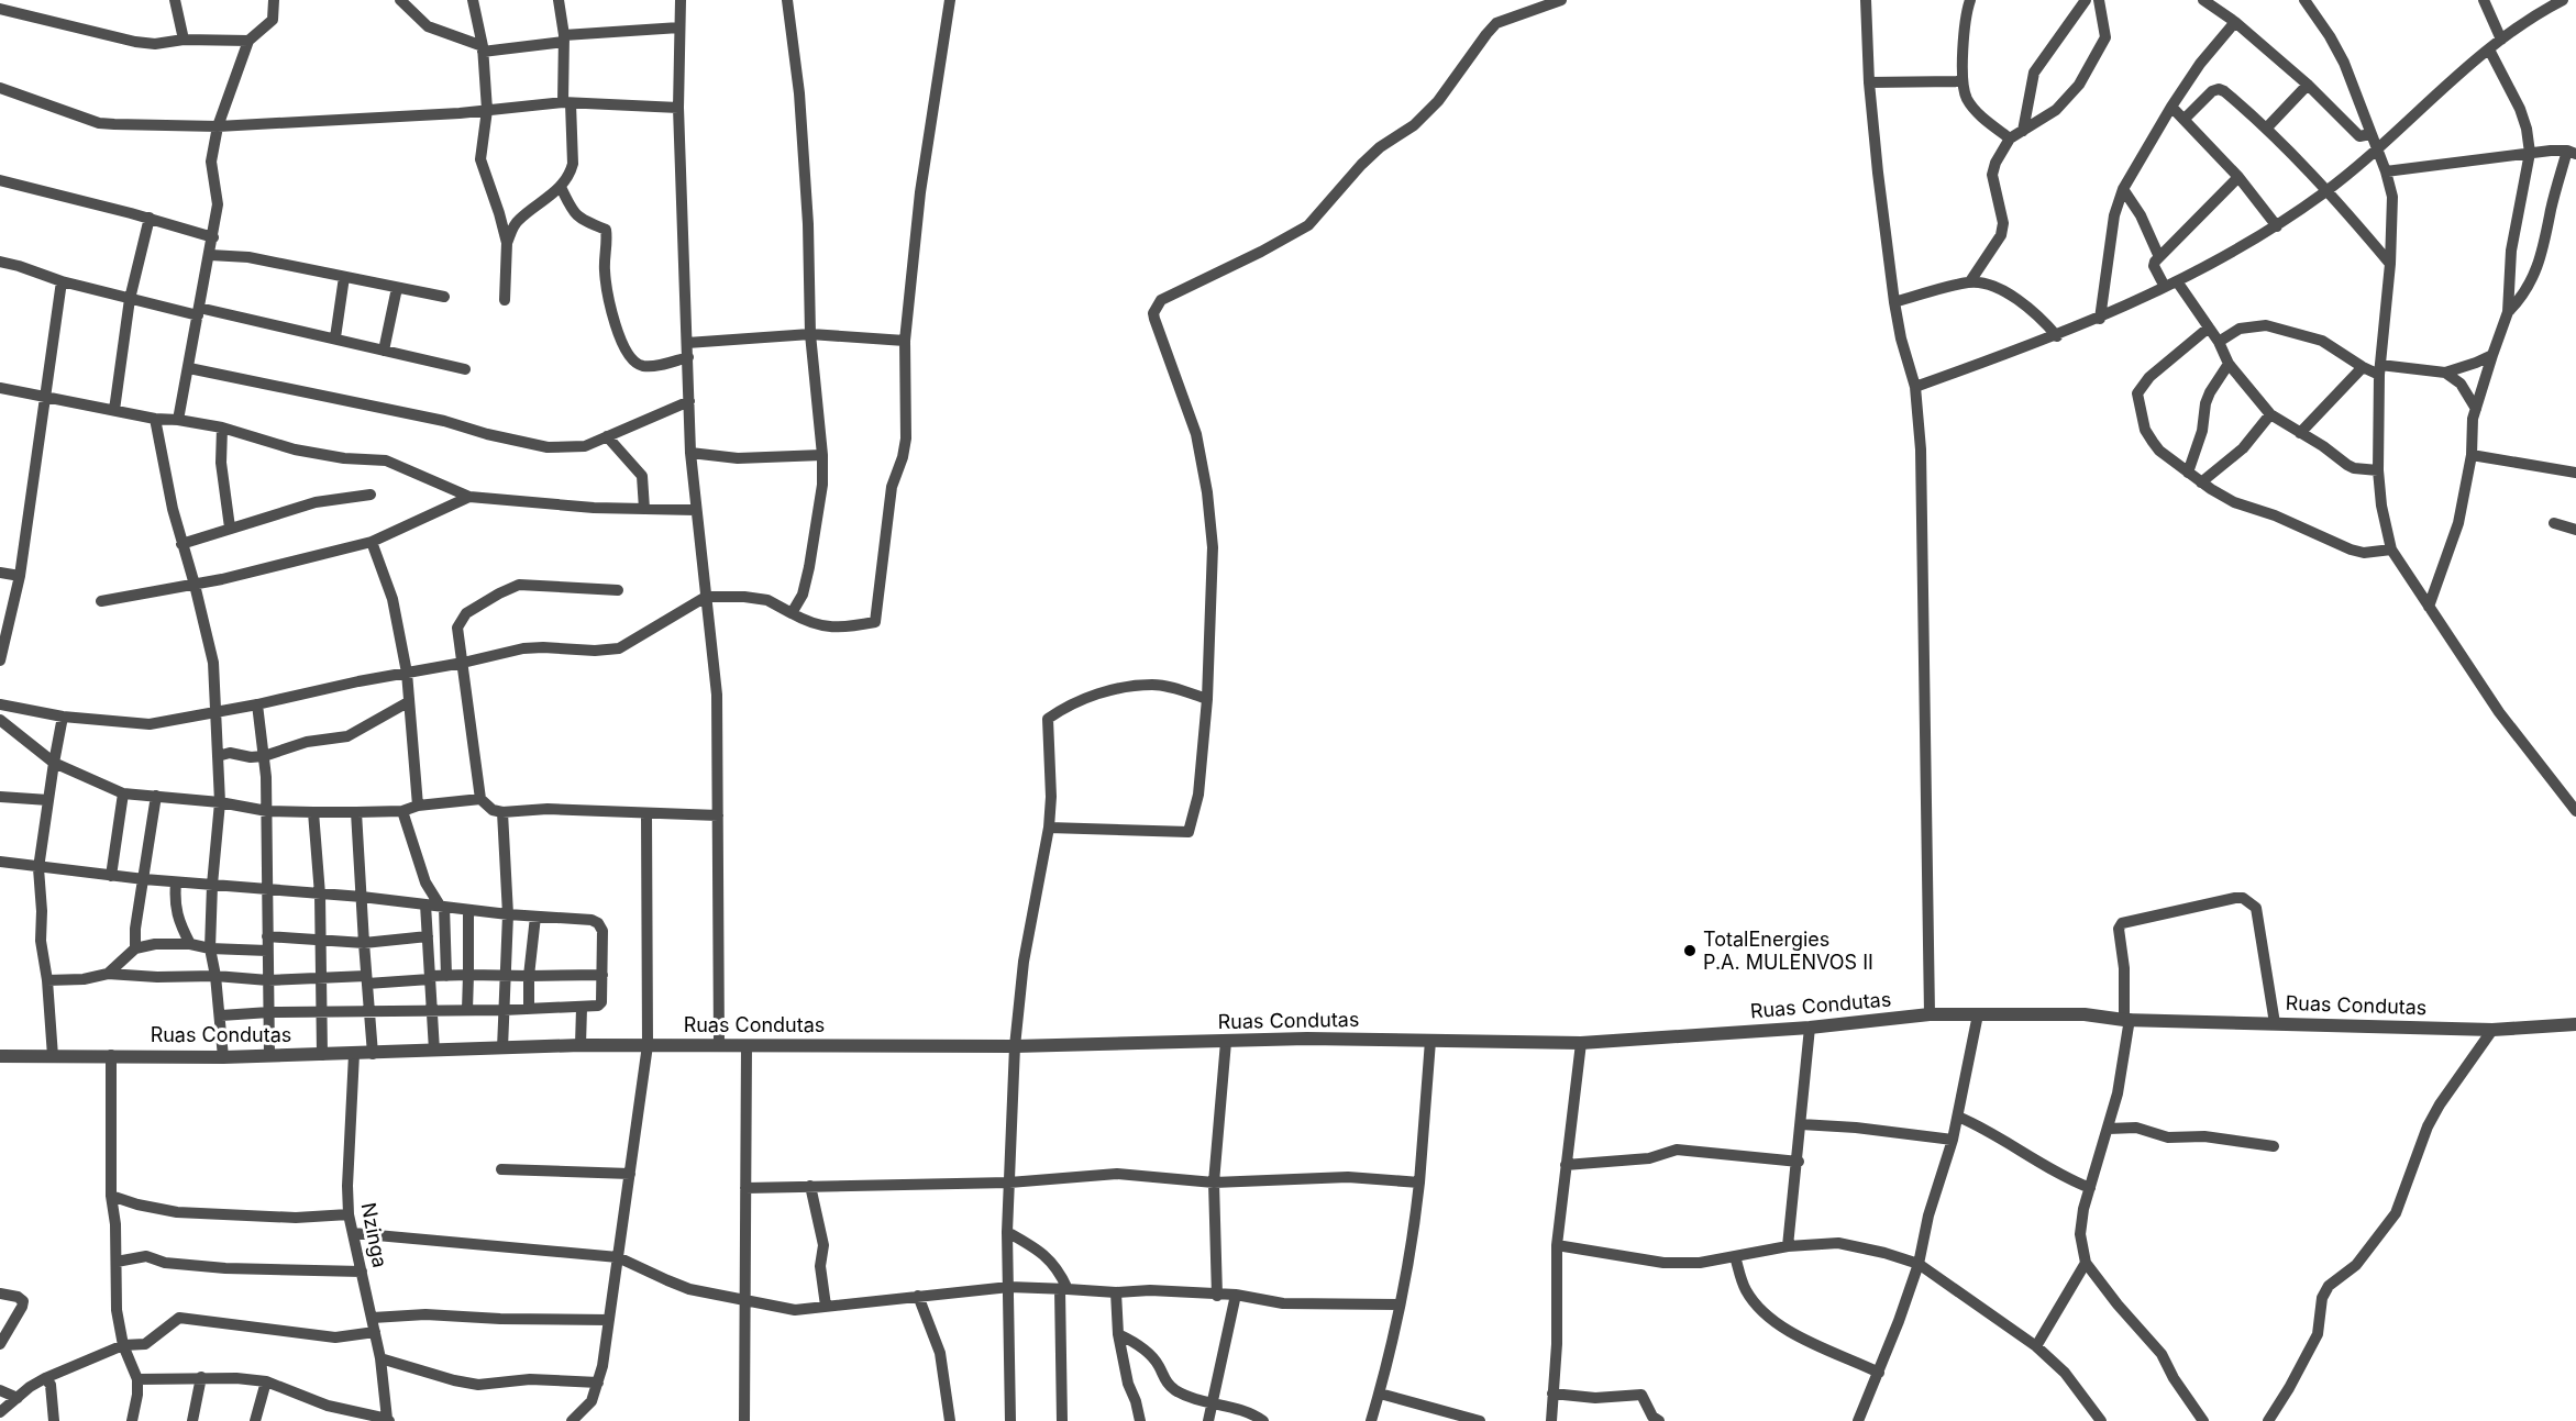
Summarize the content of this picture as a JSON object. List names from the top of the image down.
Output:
{
  "streets": {
    "street": ["Ruas Condutas", "Nzinga"]
  },
  "crossings": [
    ["Ruas Condutas", "Nzinga"]
  ],
  "places": ["TotalEnergies P.A. MULENVOS II"]
}
